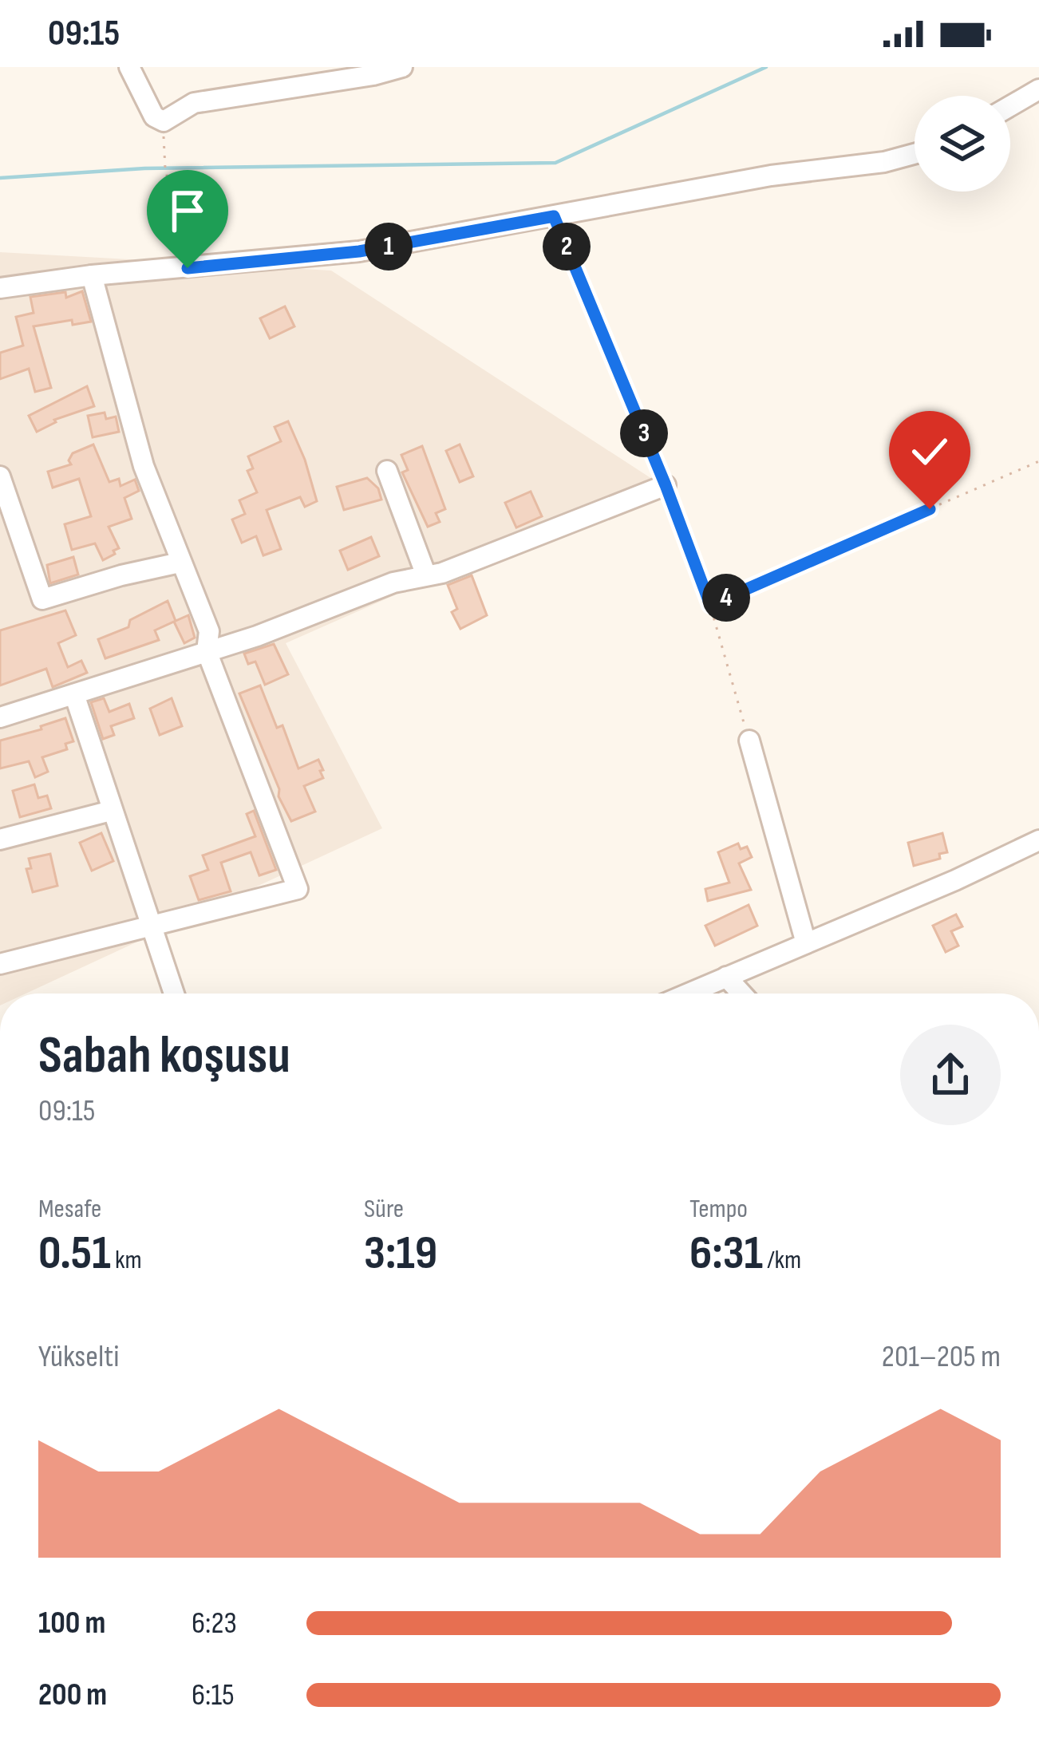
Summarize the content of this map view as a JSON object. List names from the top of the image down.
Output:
{
  "page": {
    "status": "09:15",
    "pins": [
      "1",
      "2",
      "3",
      "4"
    ],
    "heading": ["Sabah koşusu", "09:15"],
    "stats": [
      ["Mesafe", "0.51 km"],
      ["Süre", "3:19"],
      ["Tempo", "6:31 /km"]
    ],
    "chart": ["Yükselti", "201–205 m"],
    "list": [
      {
        "name": "100 m",
        "note": "6:23"
      },
      {
        "name": "200 m",
        "note": "6:15"
      }
    ]
  }
}
